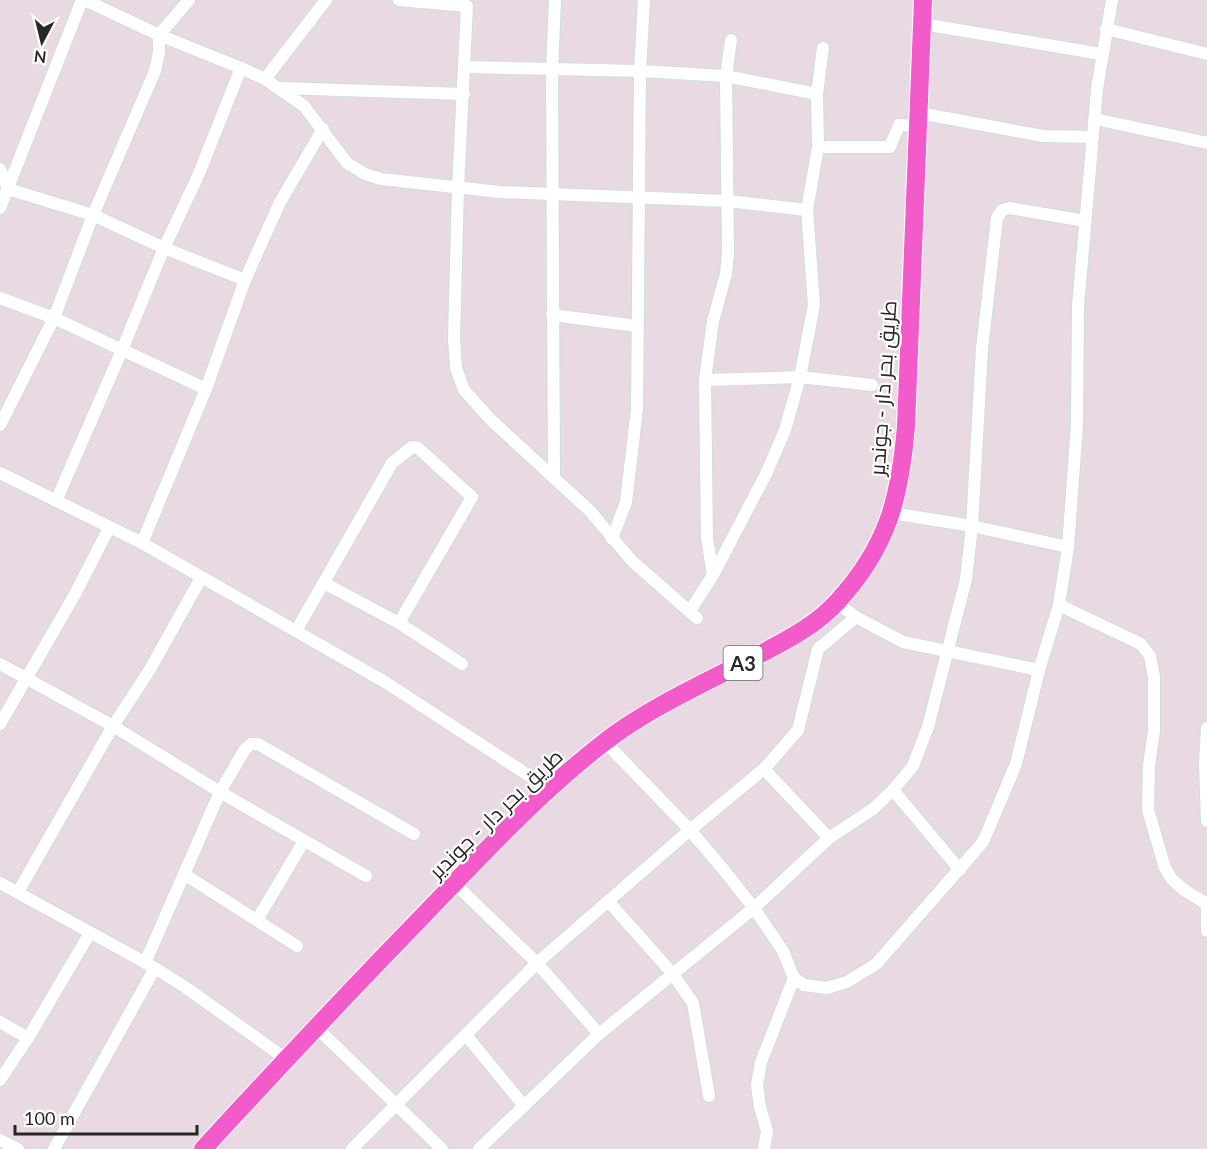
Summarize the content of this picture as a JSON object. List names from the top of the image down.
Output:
{
  "streets": {
    "highway": ["طريق بحر دار - جوندير", "A3"]
  },
  "scale_bar": "100 m",
  "north": "bottom"
}
